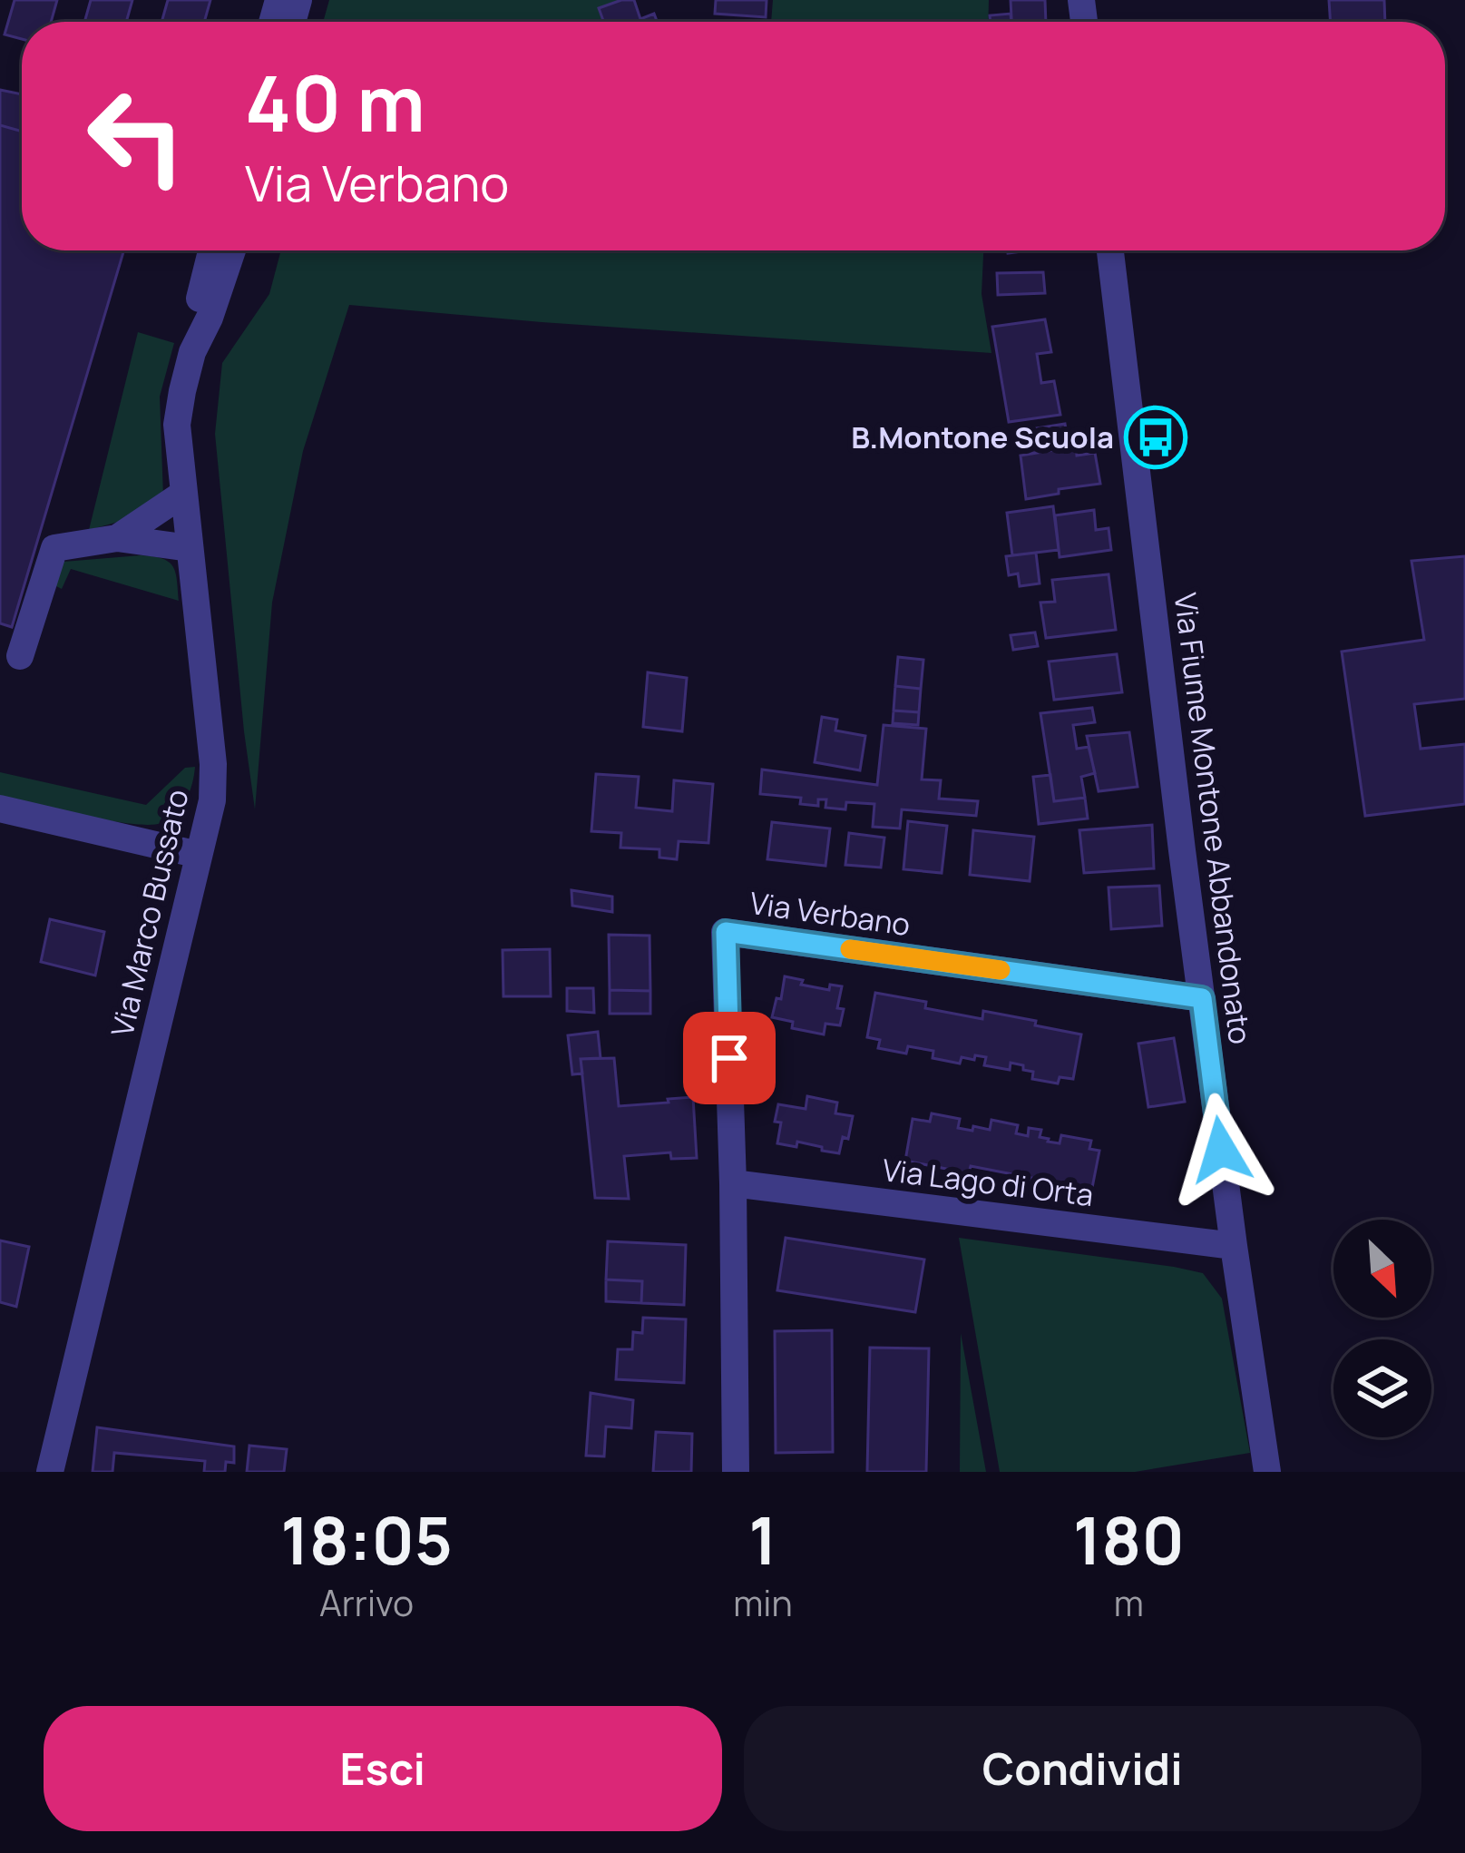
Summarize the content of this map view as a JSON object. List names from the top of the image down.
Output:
{
  "streets": {
    "street": [
      "Via Fiume Montone Abbandonato",
      "Via Marco Bussato",
      "Via Verbano",
      "Via Lago di Orta"
    ]
  },
  "crossings": [
    ["Via Fiume Montone Abbandonato", "Via Verbano"],
    ["Via Fiume Montone Abbandonato", "Via Lago di Orta"],
    ["Via Verbano", "Via Lago di Orta"]
  ],
  "places": {
    "bus stop": ["B.Montone Scuola"]
  },
  "north": "bottom right",
  "page": {
    "turn": ["40 m", "Via Verbano"],
    "eta": [
      "18:05",
      "Arrivo",
      "1",
      "min",
      "180",
      "m"
    ],
    "buttons": ["Esci", "Condividi"]
  }
}
